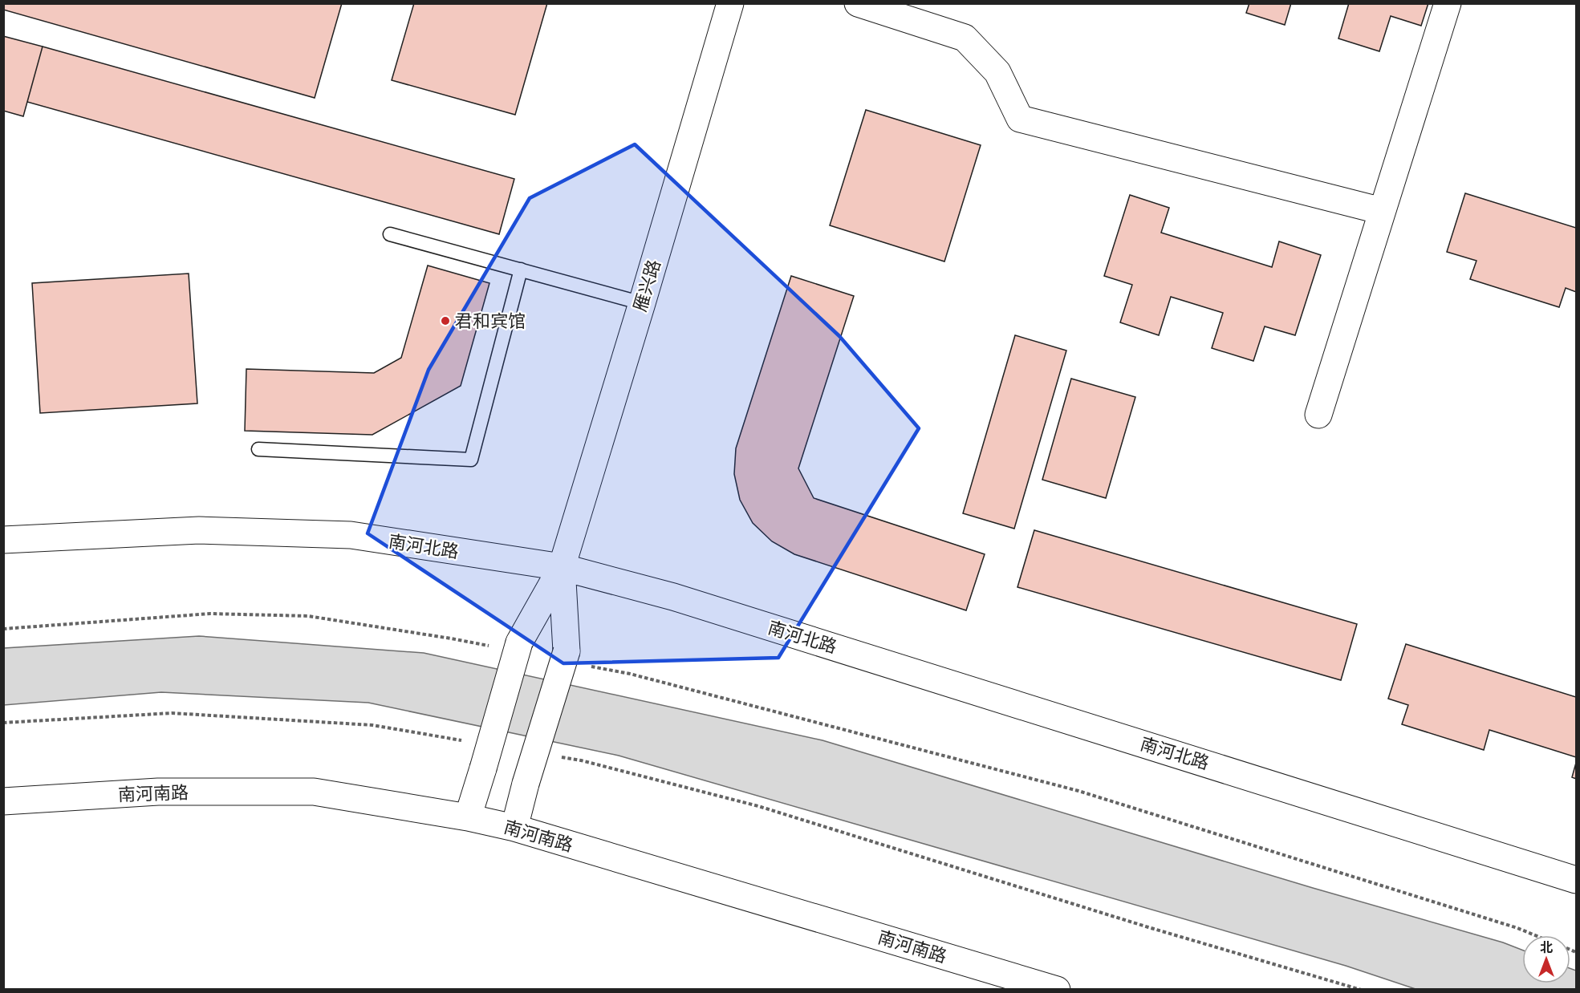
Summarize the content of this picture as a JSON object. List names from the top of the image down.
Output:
{
  "streets": {
    "street": ["雁兴路", "南河北路", "南河南路"]
  },
  "crossings": [
    ["雁兴路", "南河北路"]
  ],
  "places": ["君和宾馆"],
  "north": "top"
}
